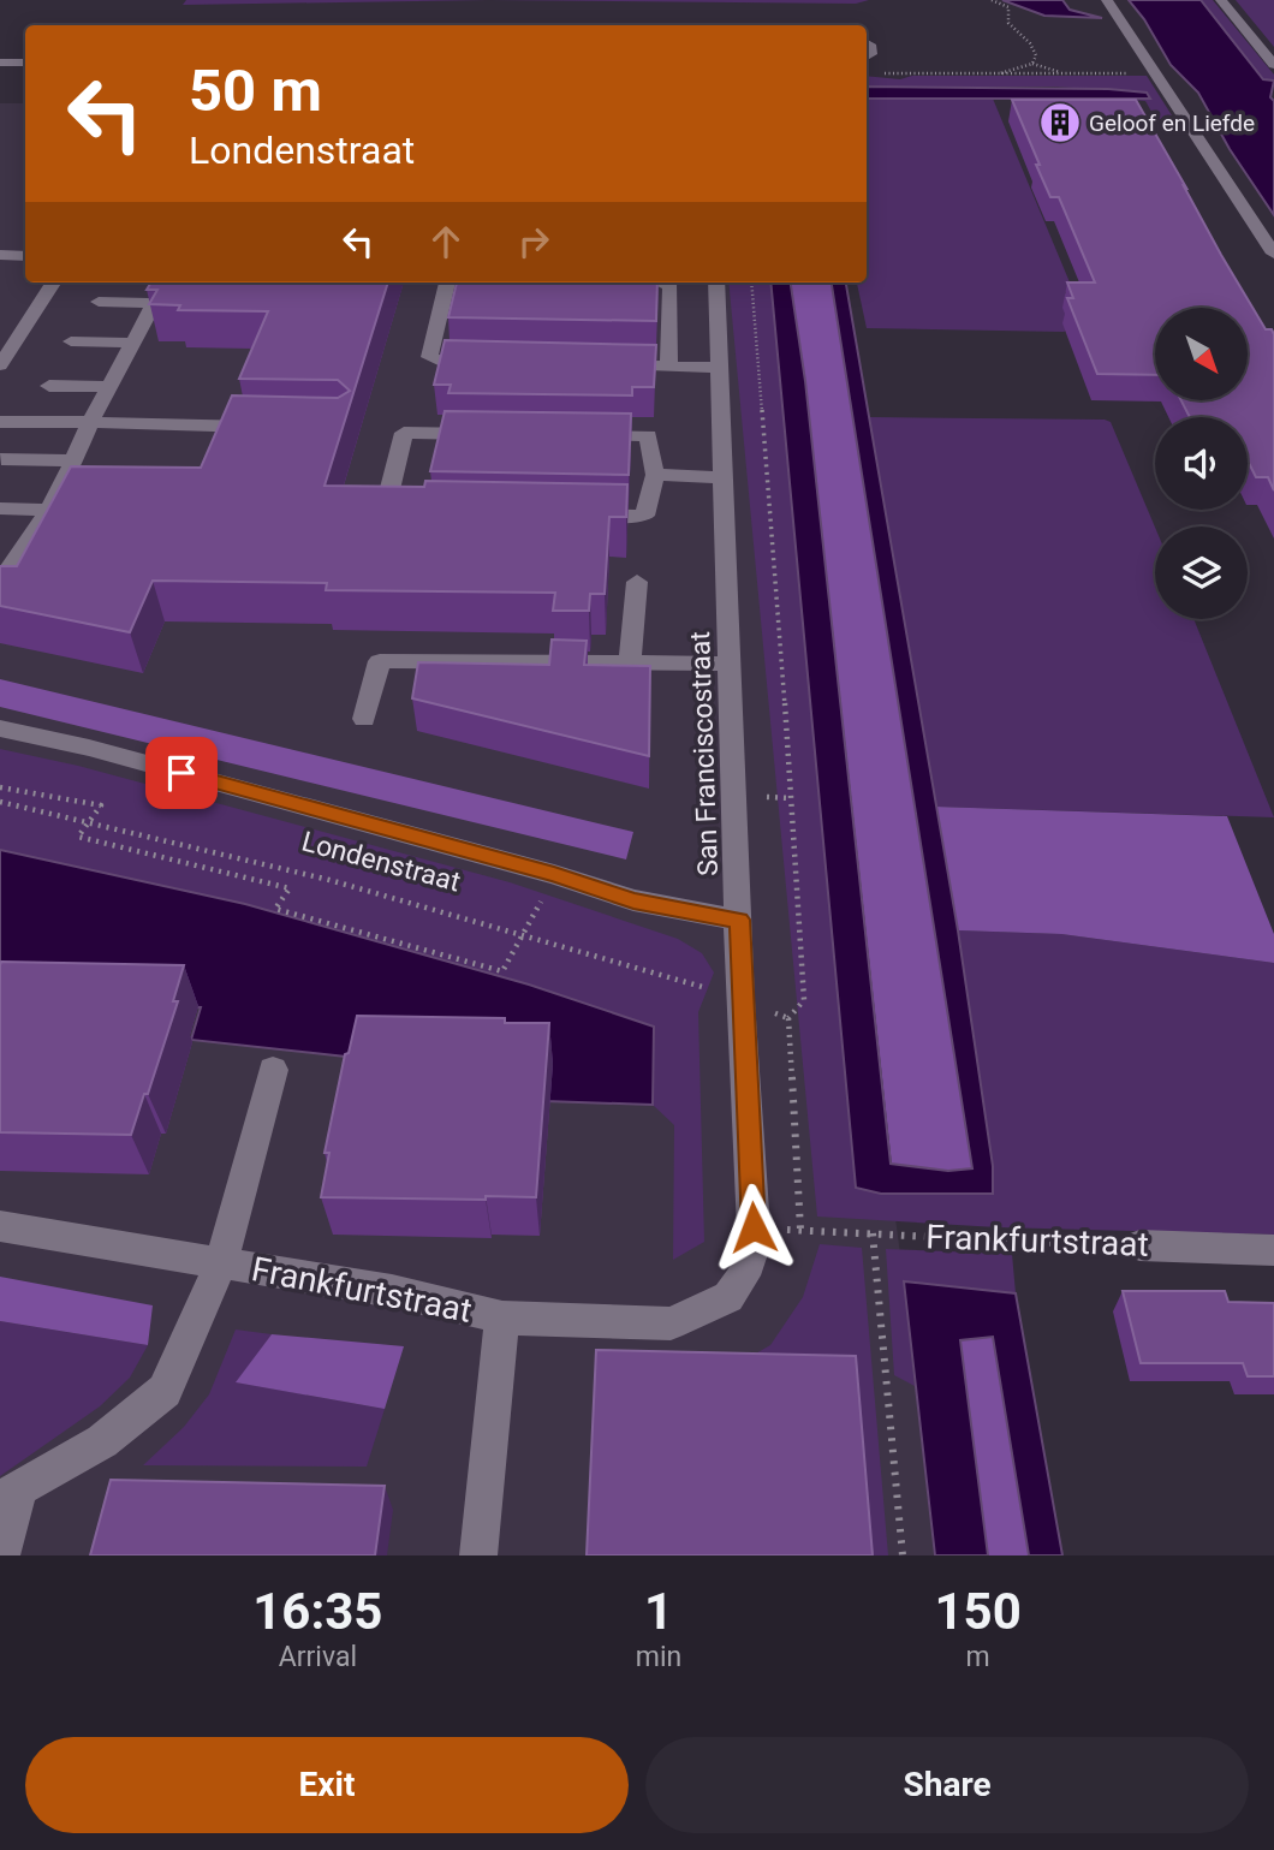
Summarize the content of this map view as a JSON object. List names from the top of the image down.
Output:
{
  "streets": {
    "street": ["San Franciscostraat", "Londenstraat", "Frankfurtstraat"]
  },
  "crossings": [
    ["San Franciscostraat", "Londenstraat"],
    ["San Franciscostraat", "Frankfurtstraat"]
  ],
  "places": {
    "building": ["Geloof en Liefde"]
  },
  "north": "bottom right",
  "page": {
    "turn": ["50 m", "Londenstraat"],
    "eta": [
      "16:35",
      "Arrival",
      "1",
      "min",
      "150",
      "m"
    ],
    "buttons": ["Exit", "Share"]
  }
}
